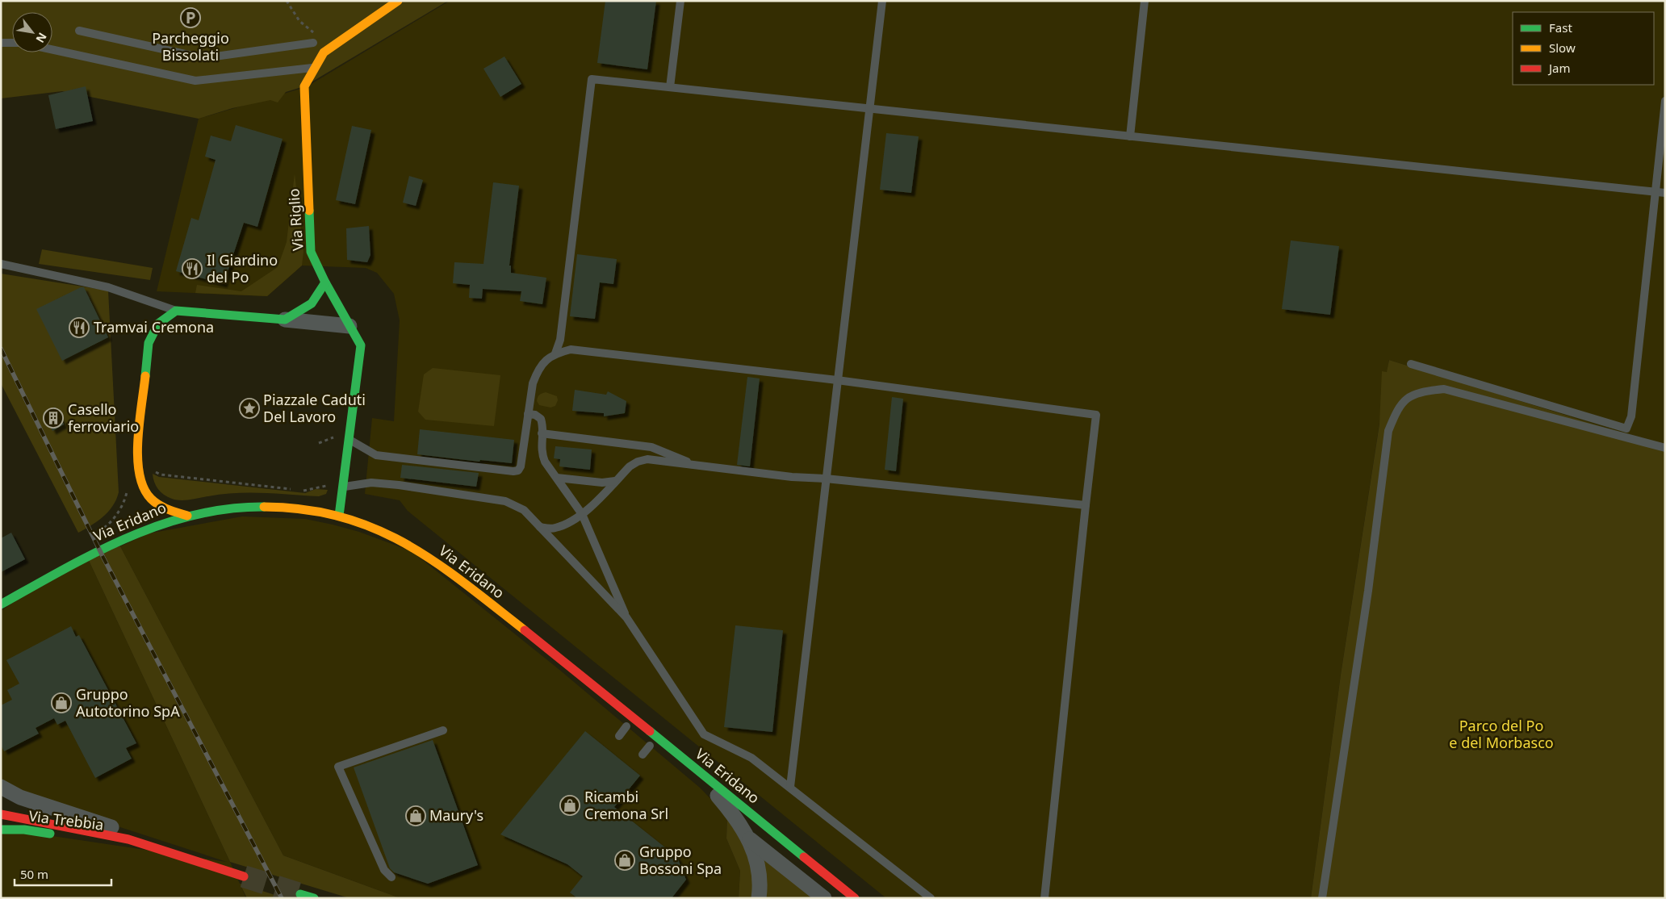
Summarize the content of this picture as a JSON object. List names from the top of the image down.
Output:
{
  "streets": {
    "main road": ["Via Riglio", "Via Eridano", "Via Trebbia"]
  },
  "crossings": [
    ["Via Riglio", "Via Eridano"]
  ],
  "parks": ["Parco del Po e del Morbasco"],
  "places": {
    "parking": ["Parcheggio Bissolati"],
    "restaurant": ["Il Giardino del Po", "Tramvai Cremona"],
    "place": ["Piazzale Caduti Del Lavoro"],
    "building": ["Casello ferroviario"],
    "shop": [
      "Gruppo Autotorino SpA",
      "Ricambi Cremona Srl",
      "Maury's",
      "Gruppo Bossoni Spa"
    ]
  },
  "legend": ["Fast", "Slow", "Jam"],
  "scale_bar": "50 m",
  "north": "bottom right"
}
